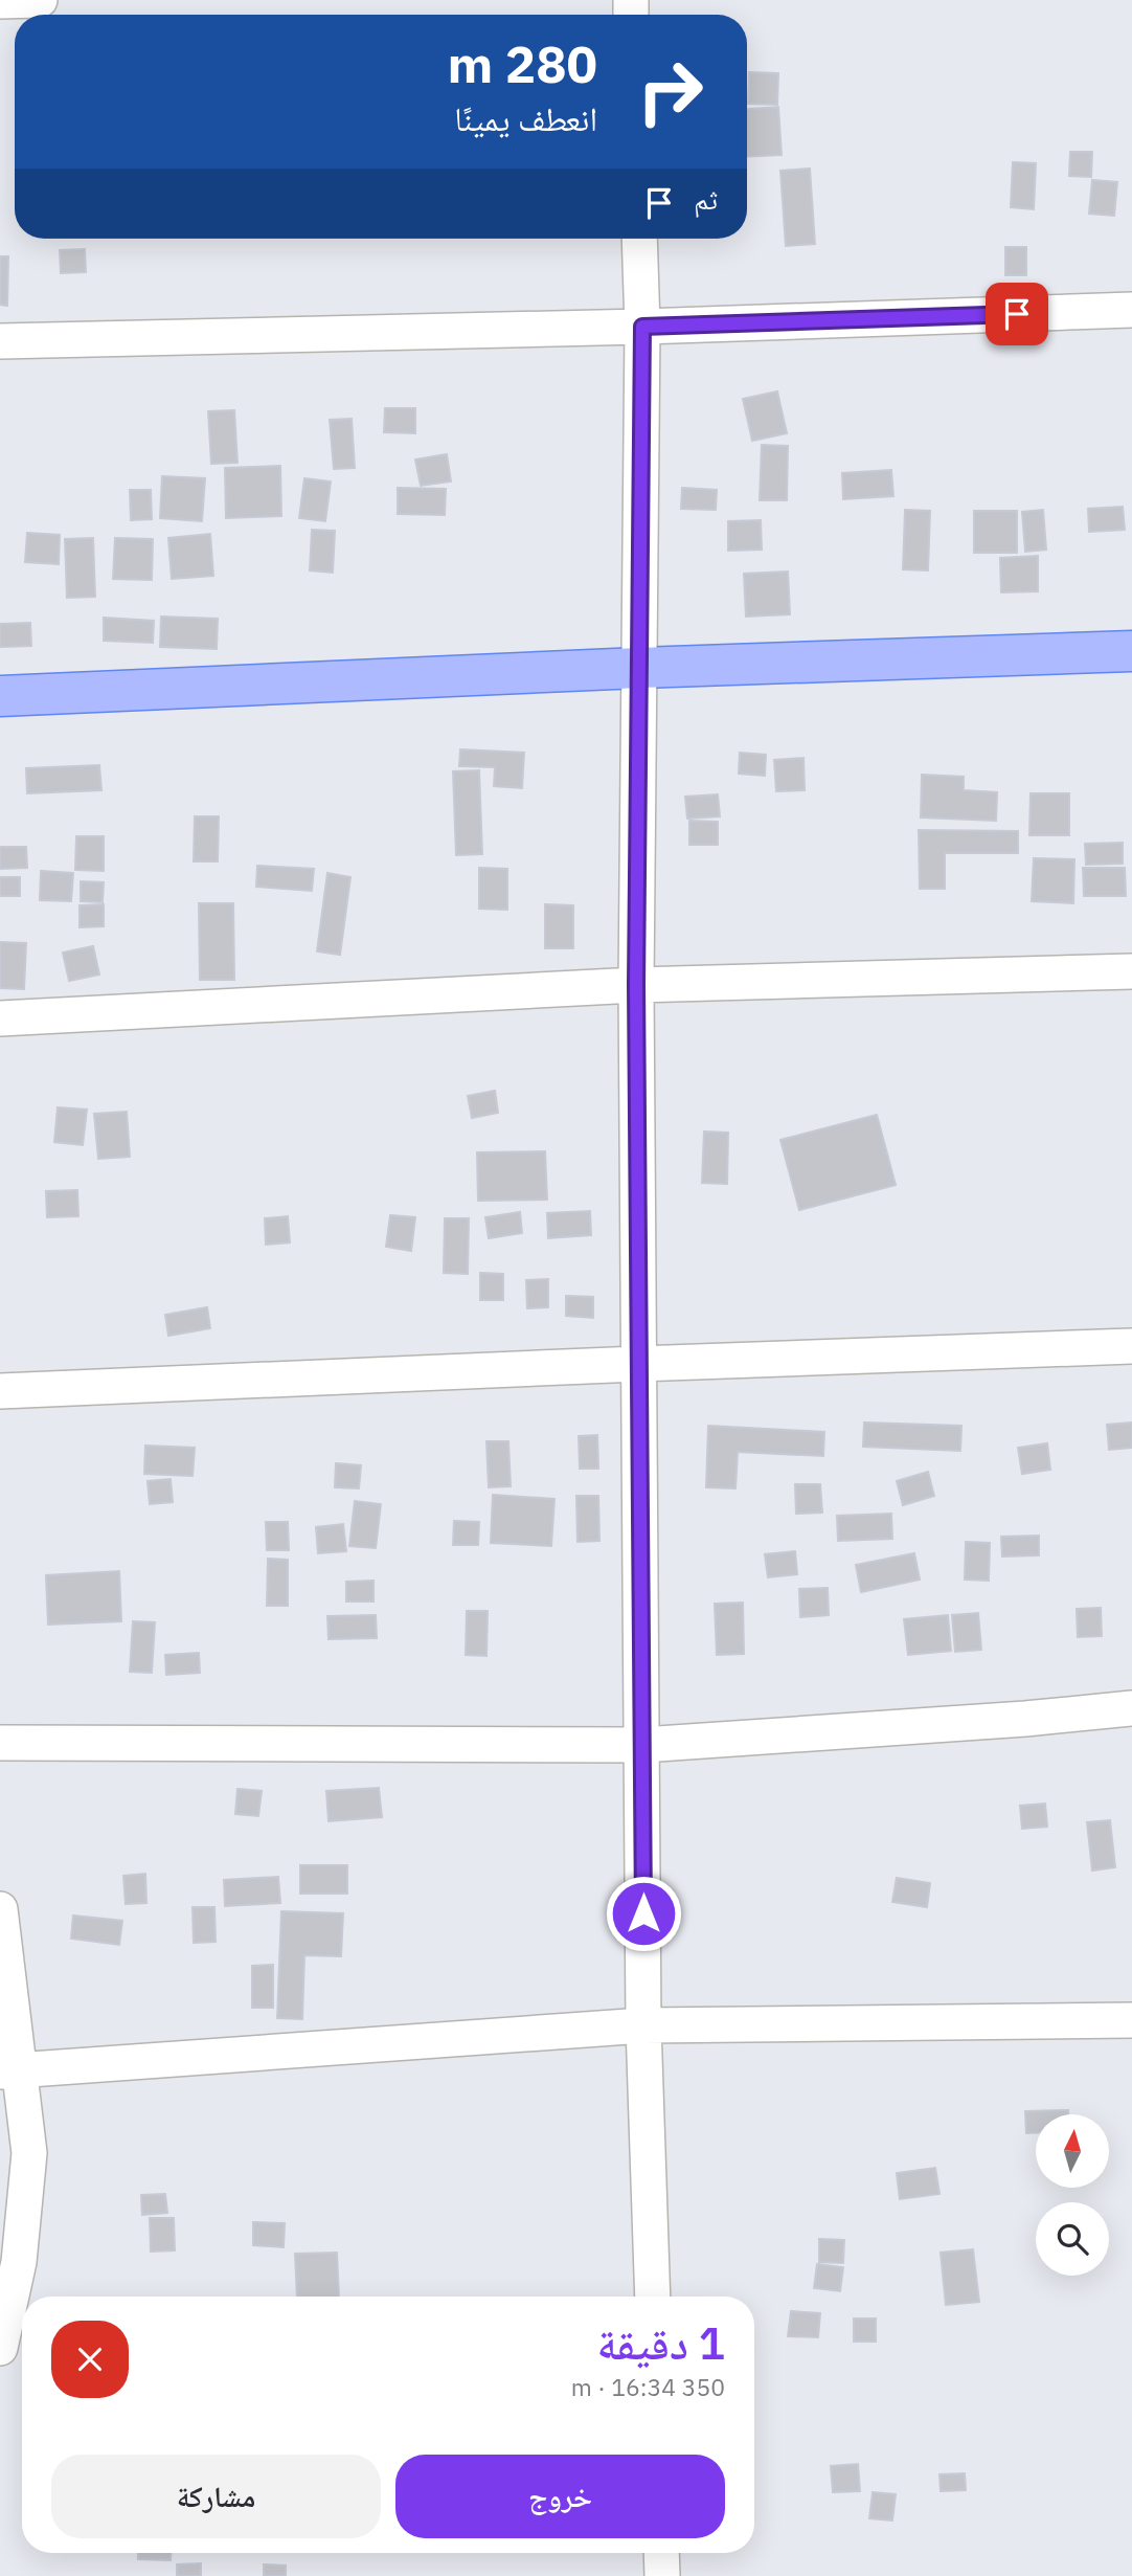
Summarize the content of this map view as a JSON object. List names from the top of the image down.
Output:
{
  "north": "top",
  "page": {
    "turn": ["280 m", "انعطف يمينًا"],
    "then": "ثم",
    "heading": ["1 دقيقة", "350 m · 16:34"],
    "buttons": ["خروج", "مشاركة"]
  }
}
